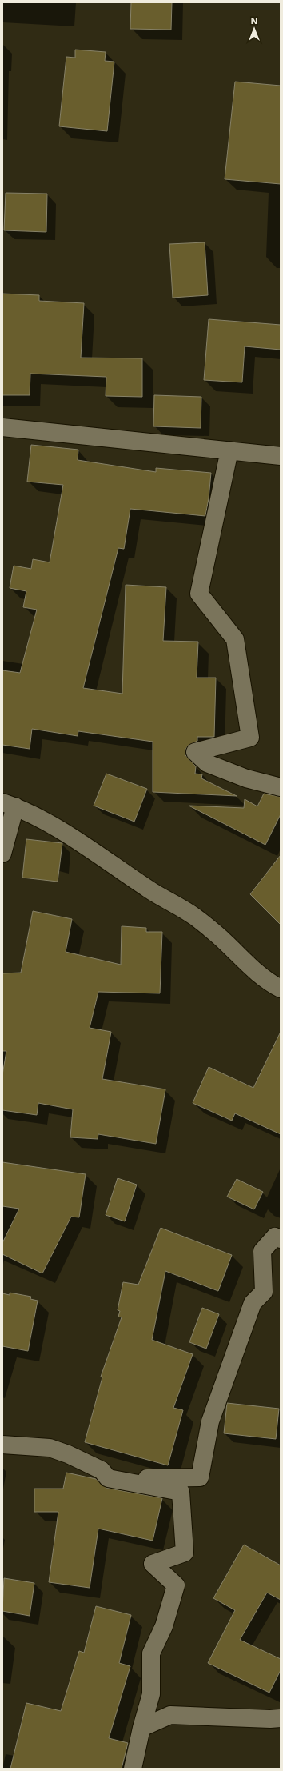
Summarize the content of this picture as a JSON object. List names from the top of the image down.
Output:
{
  "north": "top"
}
